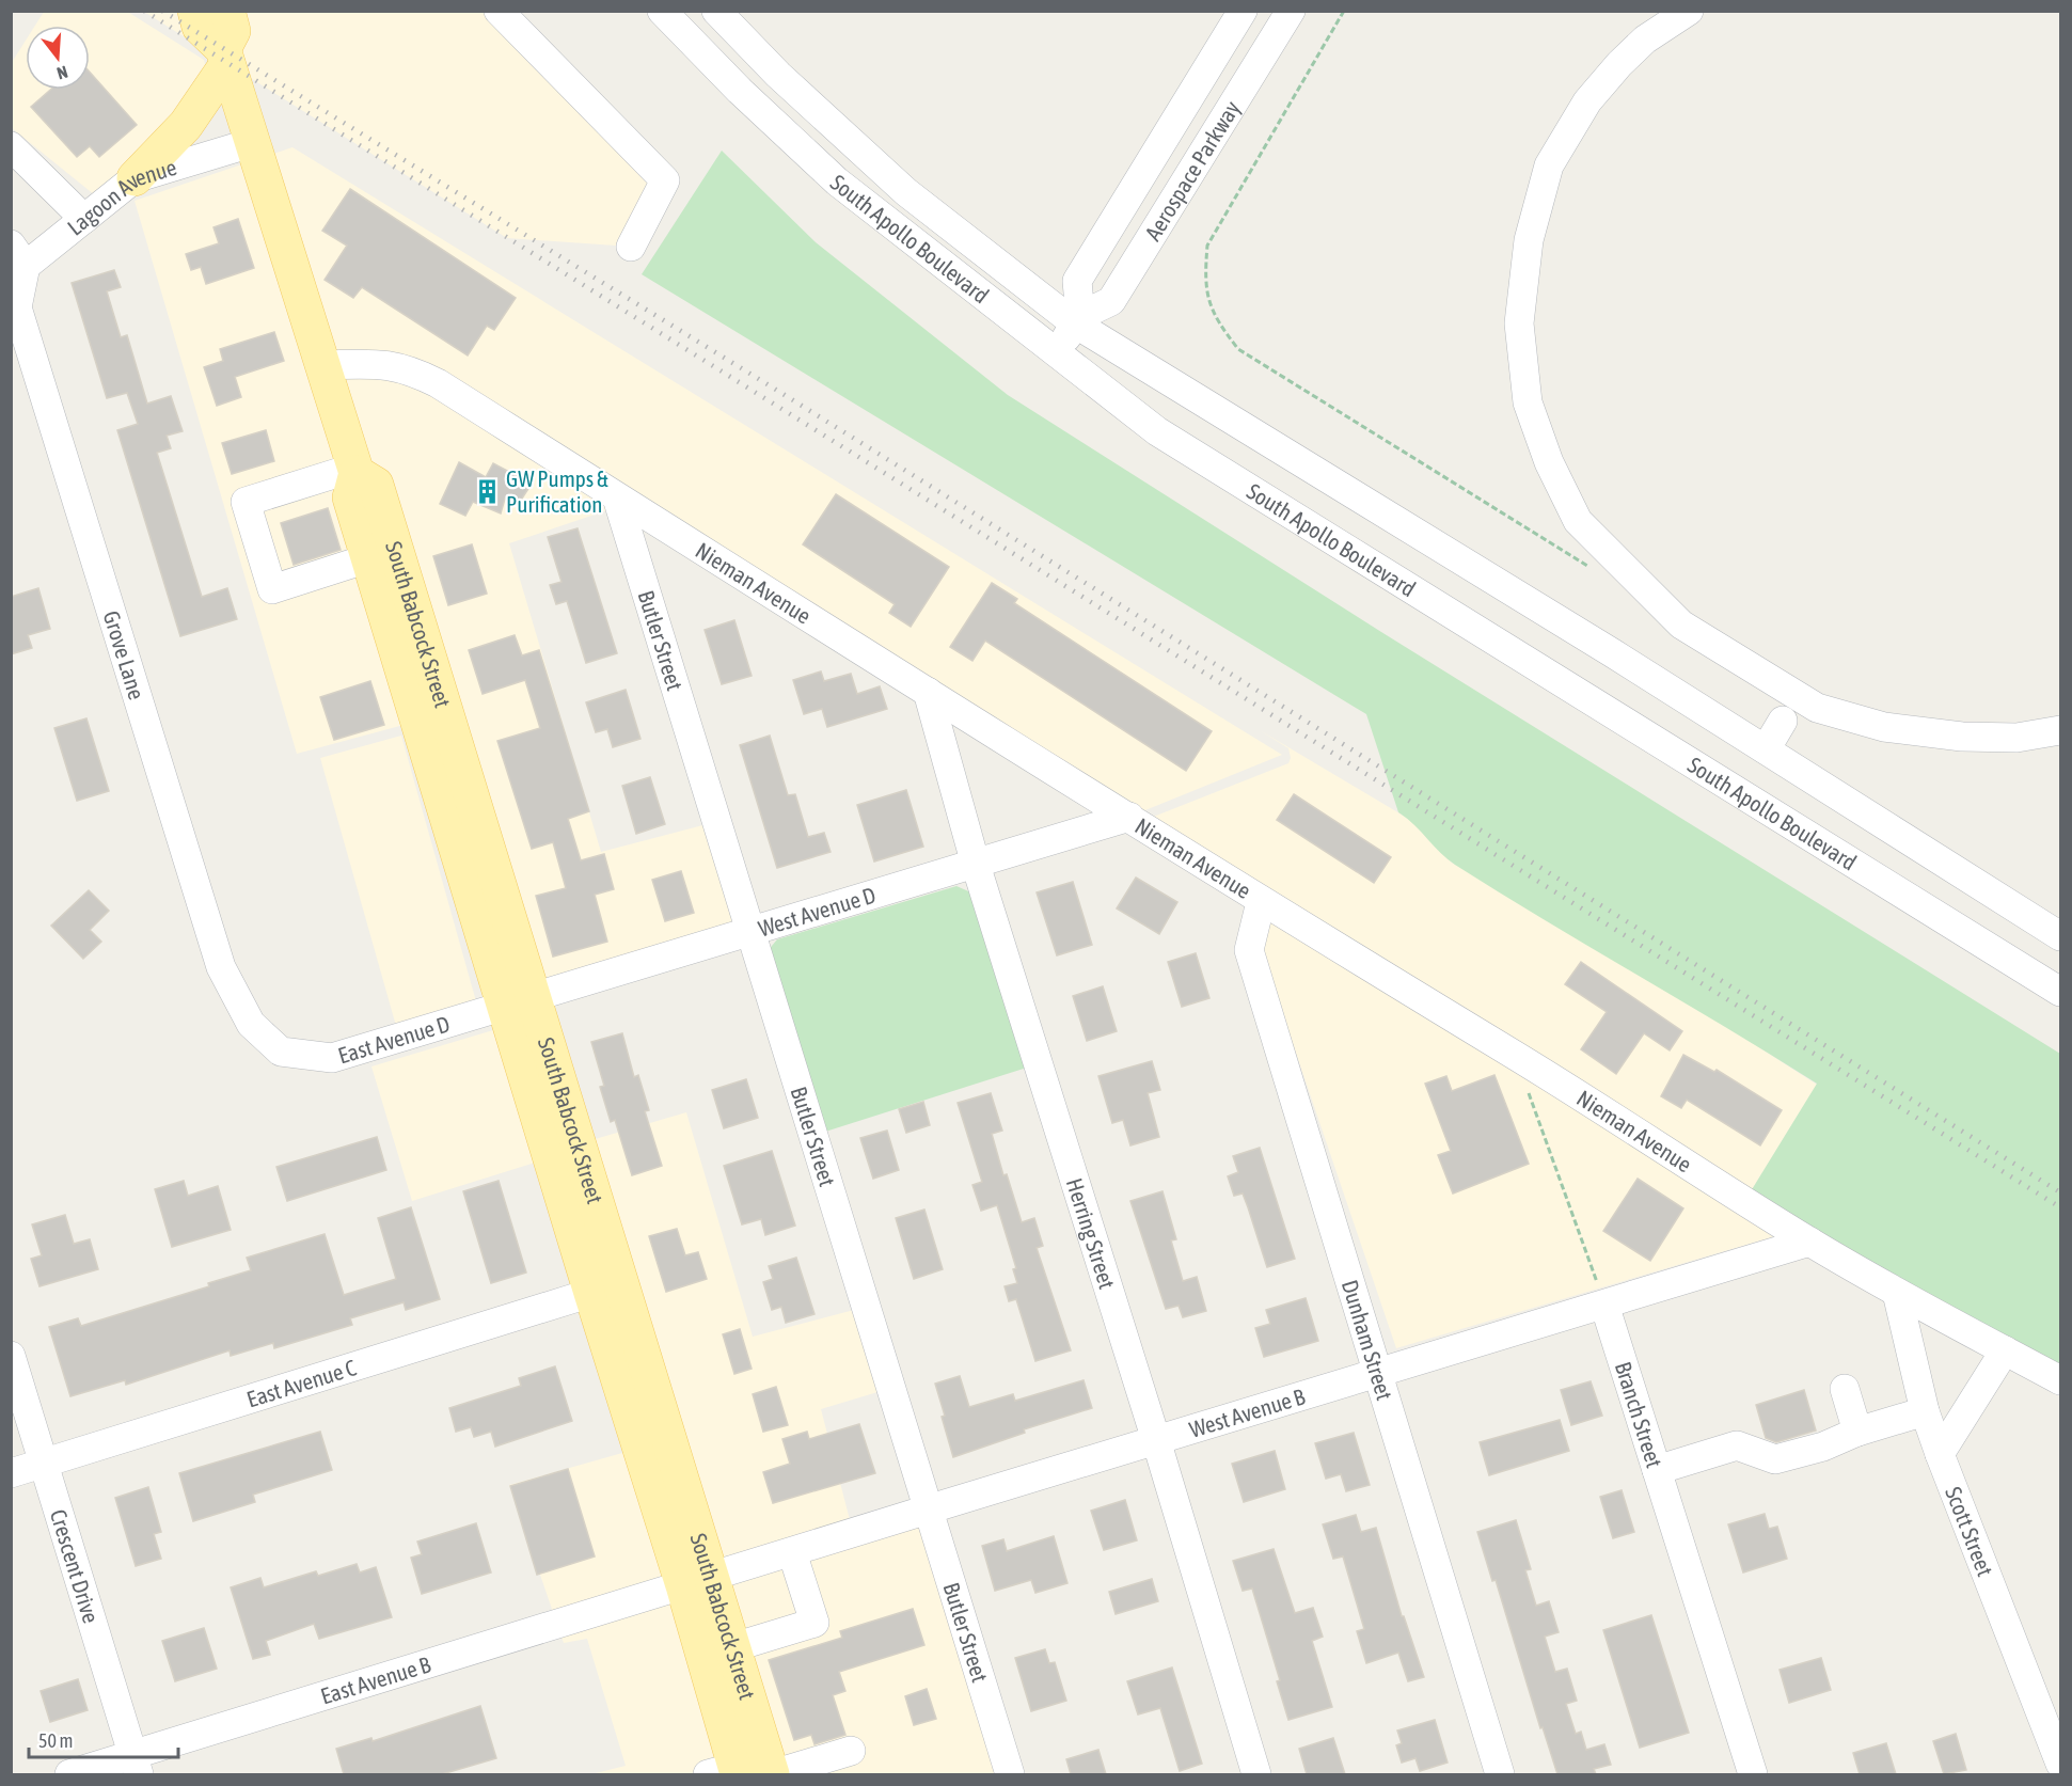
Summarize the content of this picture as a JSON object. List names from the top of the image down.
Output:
{
  "streets": {
    "main road": ["South Babcock Street"],
    "street": [
      "Aerospace Parkway",
      "Lagoon Avenue",
      "South Apollo Boulevard",
      "Nieman Avenue",
      "Butler Street",
      "Grove Lane",
      "West Avenue D",
      "East Avenue D",
      "Herring Street",
      "Dunham Street",
      "East Avenue C",
      "West Avenue B",
      "Branch Street",
      "Scott Street",
      "Crescent Drive",
      "East Avenue B"
    ]
  },
  "crossings": [
    ["Aerospace Parkway", "South Apollo Boulevard"],
    ["Lagoon Avenue", "South Babcock Street"],
    ["Lagoon Avenue", "Grove Lane"],
    ["Nieman Avenue", "South Babcock Street"],
    ["Nieman Avenue", "Butler Street"],
    ["Nieman Avenue", "West Avenue D"],
    ["Nieman Avenue", "Herring Street"],
    ["Nieman Avenue", "Dunham Street"],
    ["Nieman Avenue", "West Avenue B"],
    ["Nieman Avenue", "Scott Street"],
    ["South Babcock Street", "West Avenue D"],
    ["South Babcock Street", "East Avenue D"],
    ["South Babcock Street", "East Avenue C"],
    ["South Babcock Street", "West Avenue B"],
    ["South Babcock Street", "East Avenue B"],
    ["Butler Street", "West Avenue D"],
    ["Butler Street", "West Avenue B"],
    ["Grove Lane", "East Avenue D"],
    ["West Avenue D", "East Avenue D"],
    ["West Avenue D", "Herring Street"],
    ["Herring Street", "West Avenue B"],
    ["Dunham Street", "West Avenue B"],
    ["East Avenue C", "Crescent Drive"],
    ["West Avenue B", "Branch Street"],
    ["West Avenue B", "East Avenue B"],
    ["Crescent Drive", "East Avenue B"]
  ],
  "places": {
    "building": ["GW Pumps & Purification"]
  },
  "scale_bar": "50 m",
  "north": "bottom"
}
